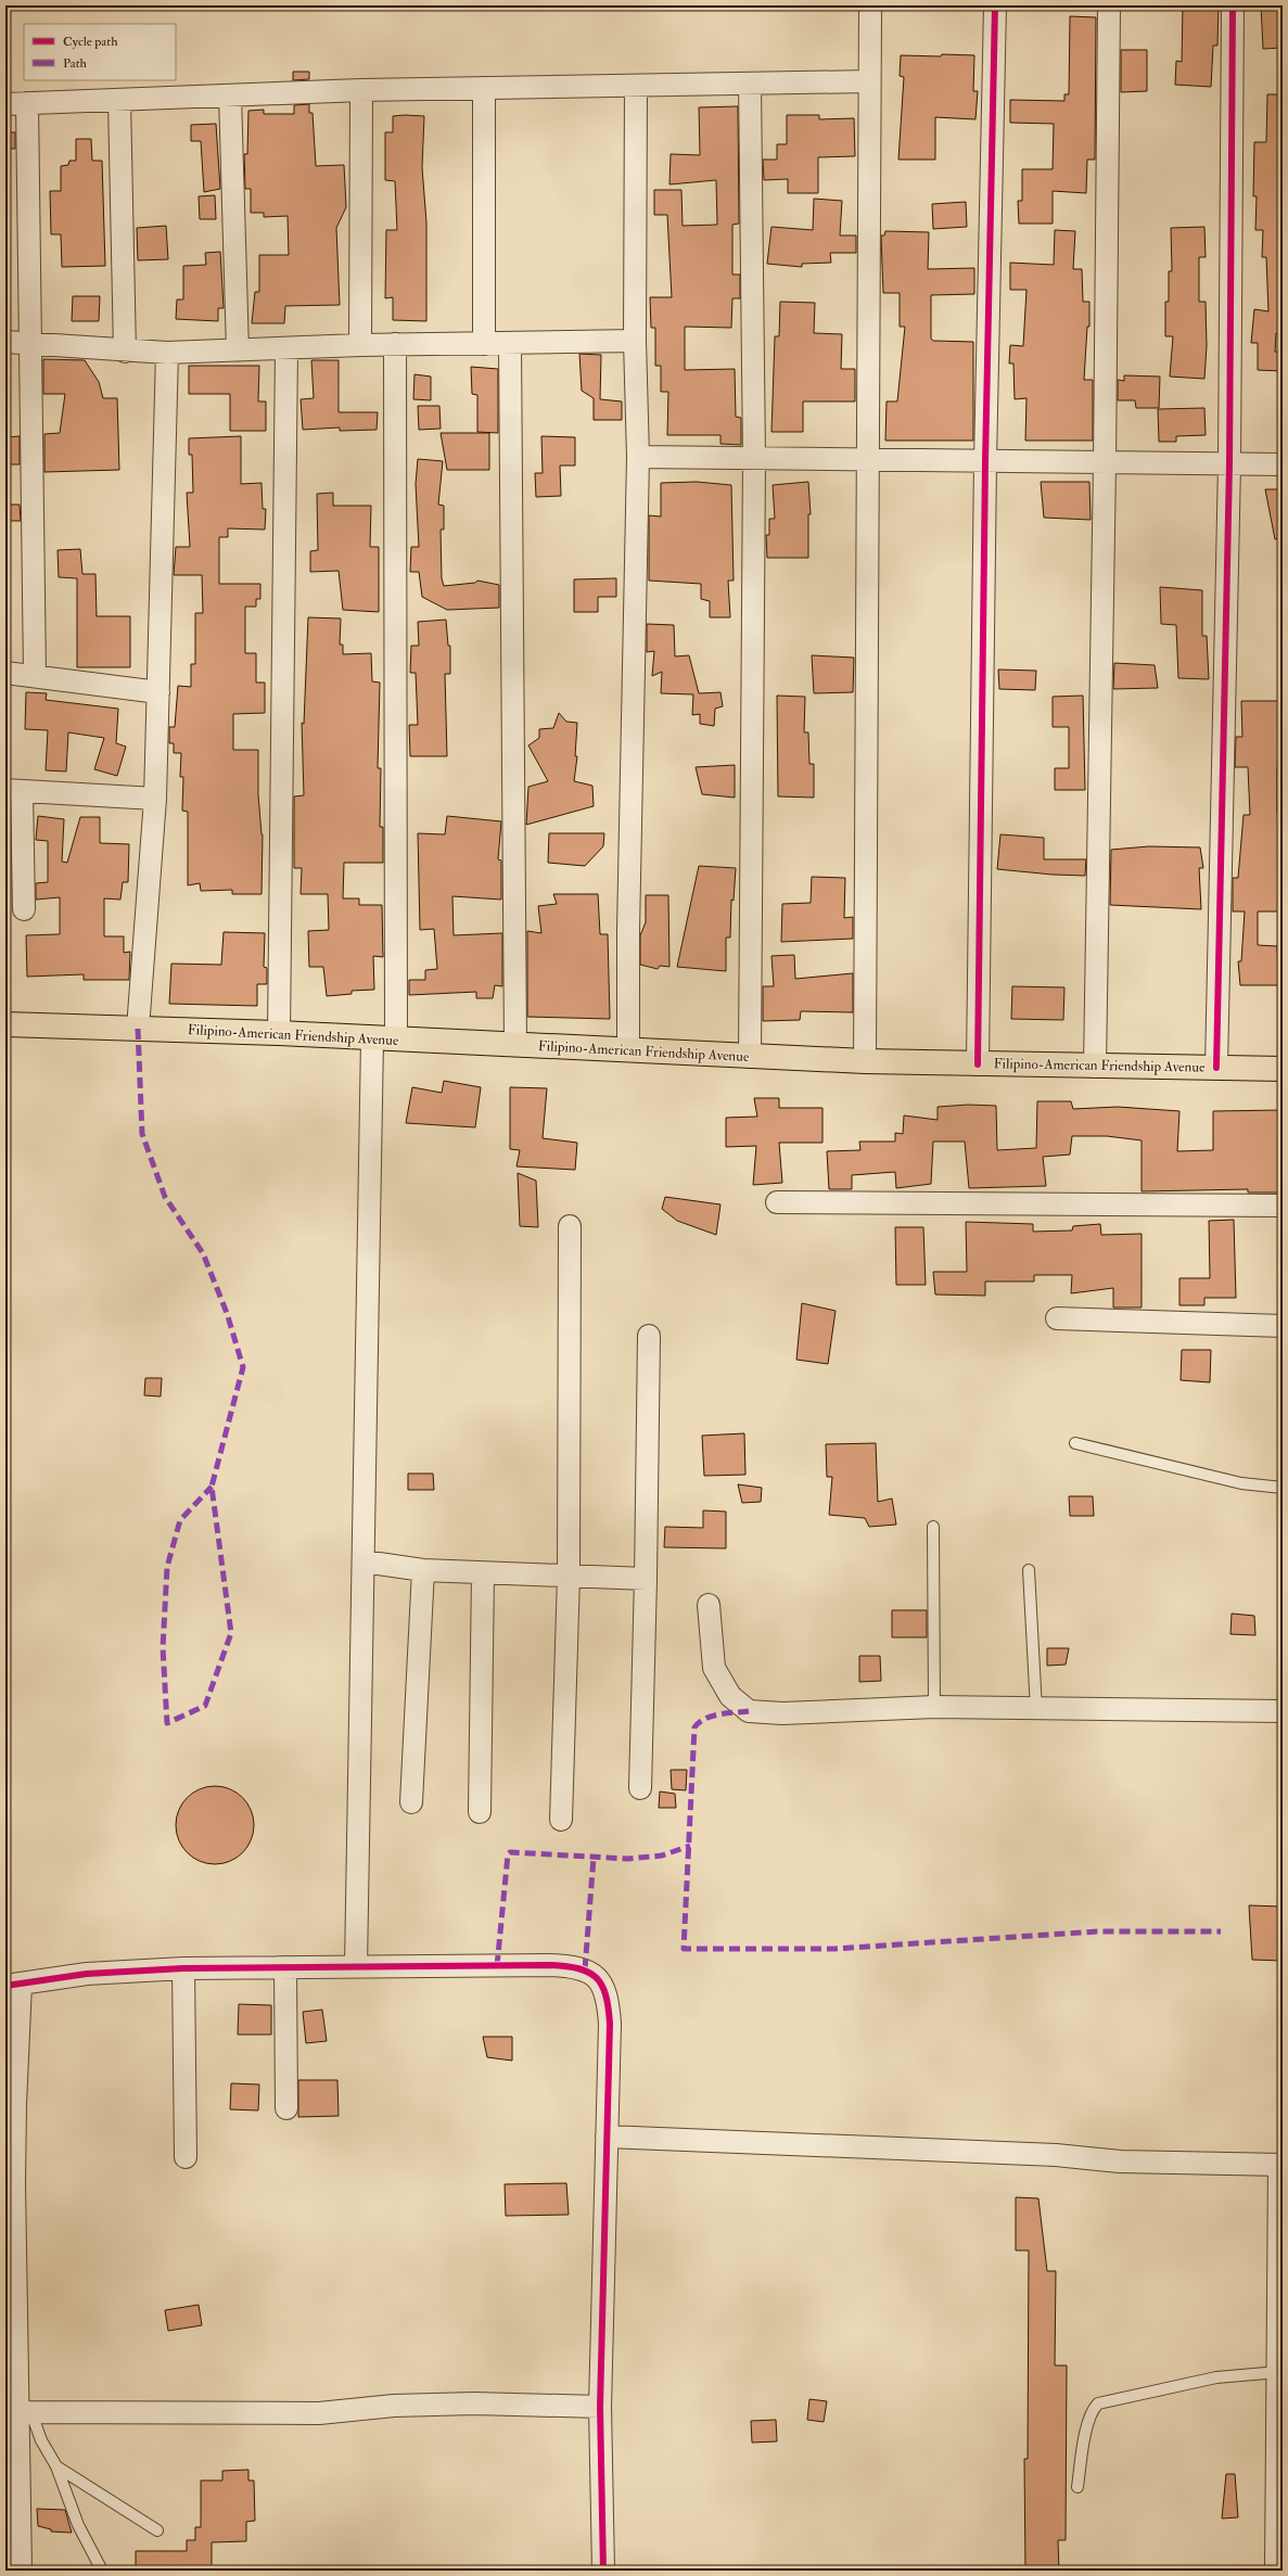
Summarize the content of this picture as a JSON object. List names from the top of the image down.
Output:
{
  "streets": {
    "main road": ["Filipino-American Friendship Avenue"]
  },
  "legend": ["Cycle path", "Path"]
}
